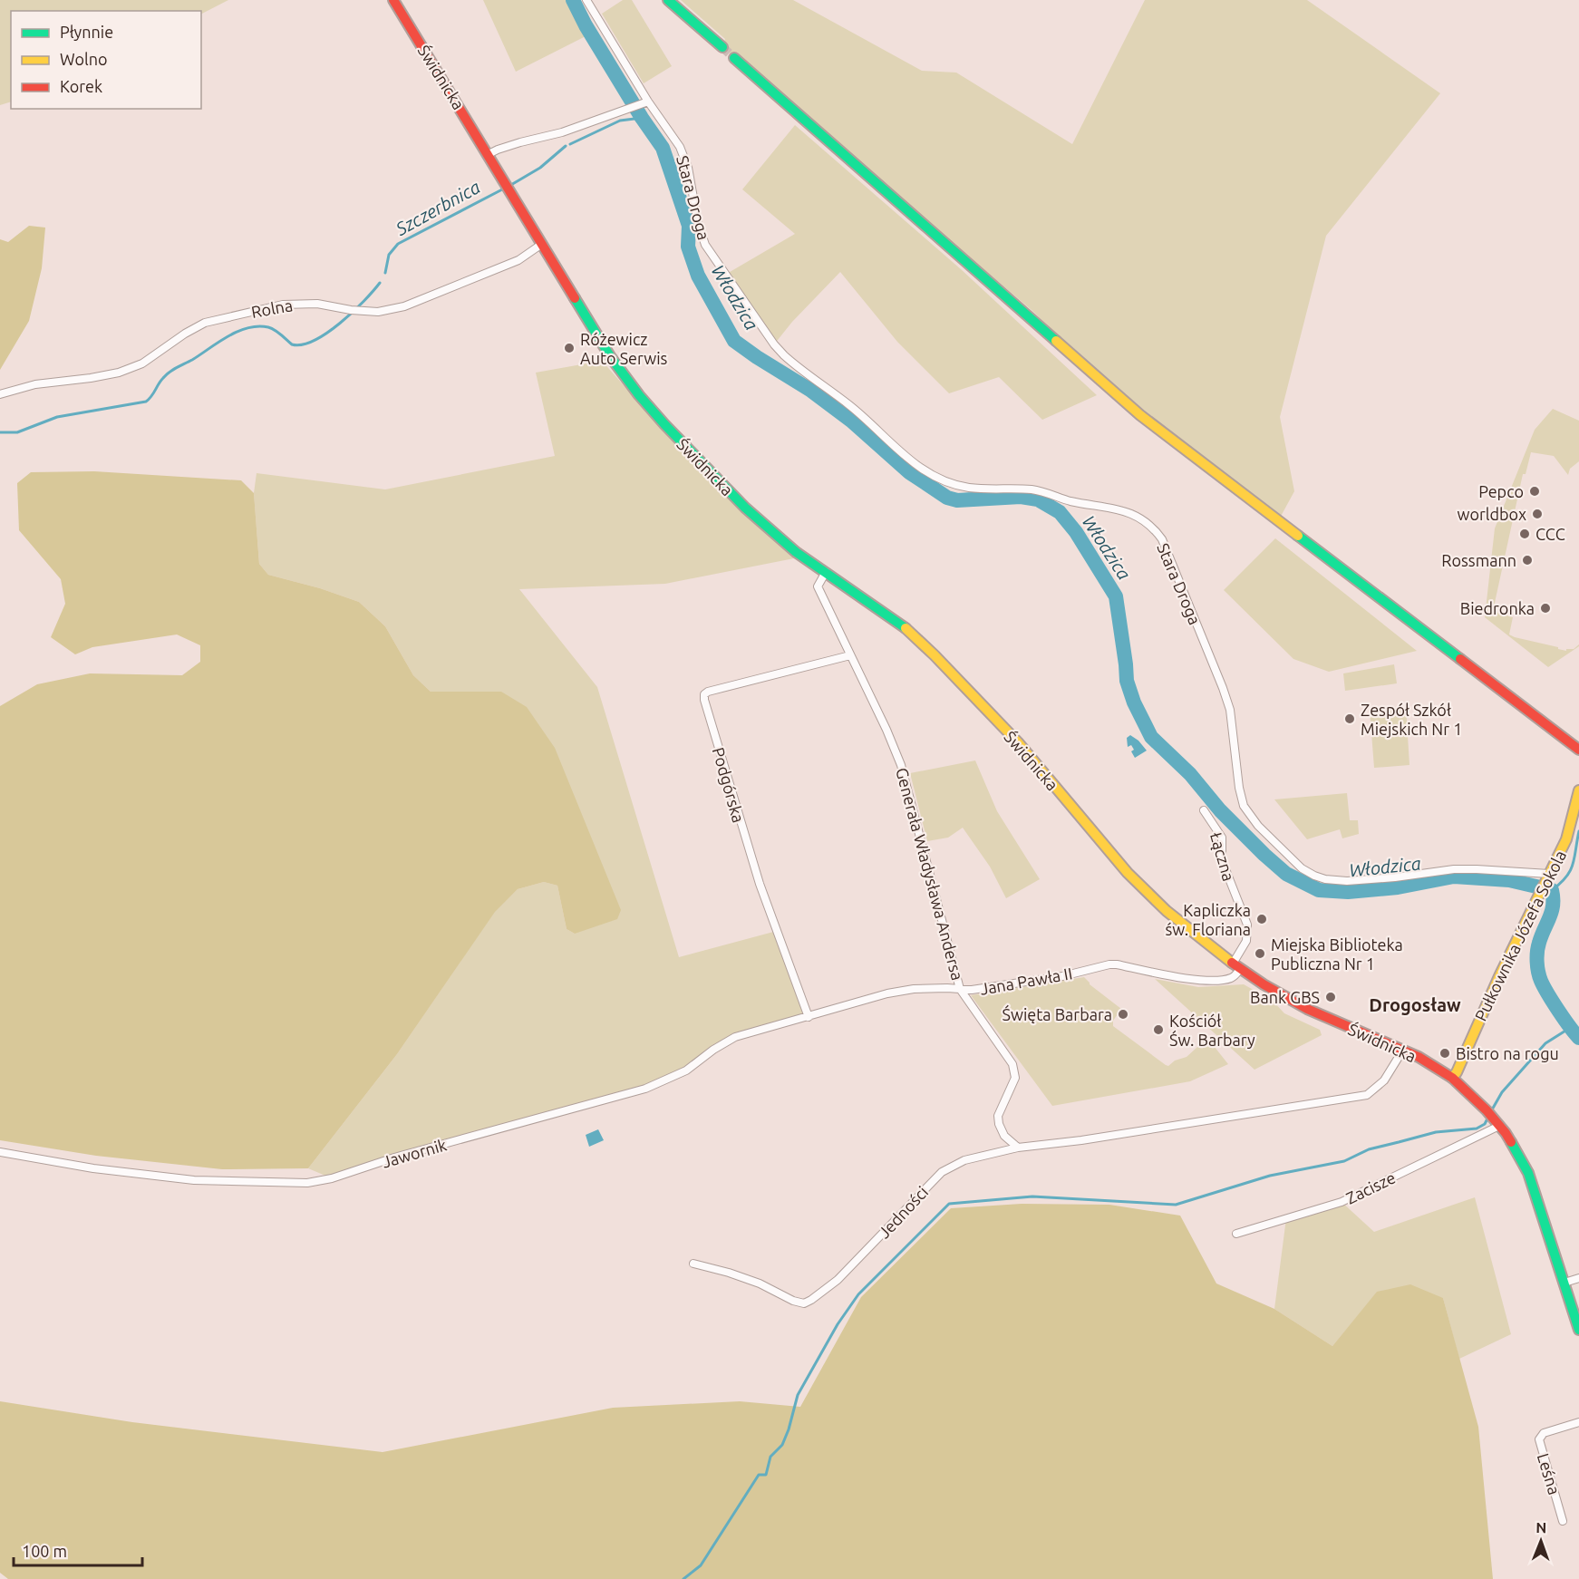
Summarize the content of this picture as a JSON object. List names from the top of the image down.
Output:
{
  "streets": {
    "street": [
      "Świdnicka",
      "Stara Droga",
      "Rolna",
      "Podgórska",
      "Łączna",
      "Generała Władysława Andersa",
      "Pułkownika Józefa Sokola",
      "Jana Pawła II",
      "Jawornik",
      "Zacisze",
      "Jedności",
      "Leśna"
    ]
  },
  "crossings": [
    ["Świdnicka", "Rolna"],
    ["Świdnicka", "Łączna"],
    ["Świdnicka", "Generała Władysława Andersa"],
    ["Świdnicka", "Pułkownika Józefa Sokola"],
    ["Świdnicka", "Jana Pawła II"],
    ["Świdnicka", "Zacisze"],
    ["Stara Droga", "Pułkownika Józefa Sokola"],
    ["Podgórska", "Generała Władysława Andersa"],
    ["Podgórska", "Jana Pawła II"],
    ["Podgórska", "Jawornik"],
    ["Łączna", "Jana Pawła II"],
    ["Generała Władysława Andersa", "Jana Pawła II"],
    ["Generała Władysława Andersa", "Jedności"],
    ["Jana Pawła II", "Jawornik"]
  ],
  "districts": ["Drogosław"],
  "water": ["Szczerbnica", "Włodzica"],
  "places": [
    "Różewicz Auto Serwis",
    "Pepco",
    "worldbox",
    "CCC",
    "Rossmann",
    "Biedronka",
    "Zespół Szkół Miejskich Nr 1",
    "Kapliczka św. Floriana",
    "Miejska Biblioteka Publiczna Nr 1",
    "Bank GBS",
    "Święta Barbara",
    "Kościół Św. Barbary",
    "Bistro na rogu"
  ],
  "legend": ["Płynnie", "Wolno", "Korek"],
  "scale_bar": "100 m",
  "north": "top"
}
